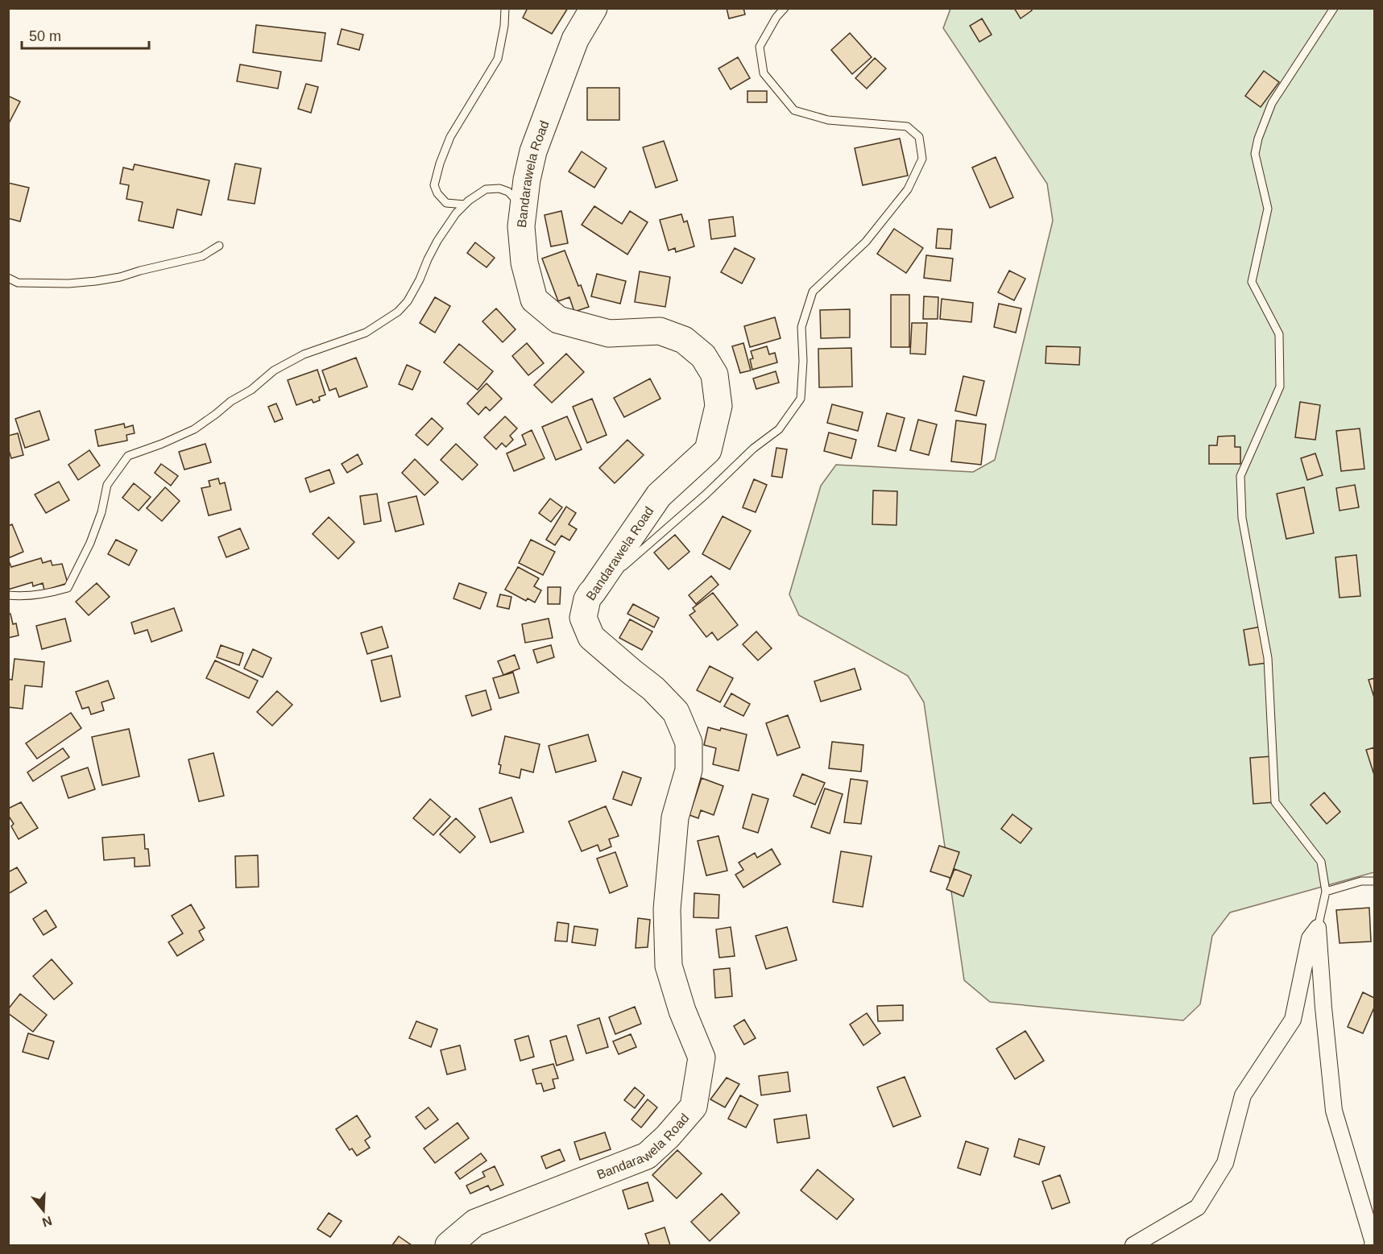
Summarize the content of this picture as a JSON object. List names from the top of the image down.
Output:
{
  "streets": {
    "highway": ["Bandarawela Road"]
  },
  "scale_bar": "50 m",
  "north": "bottom"
}
